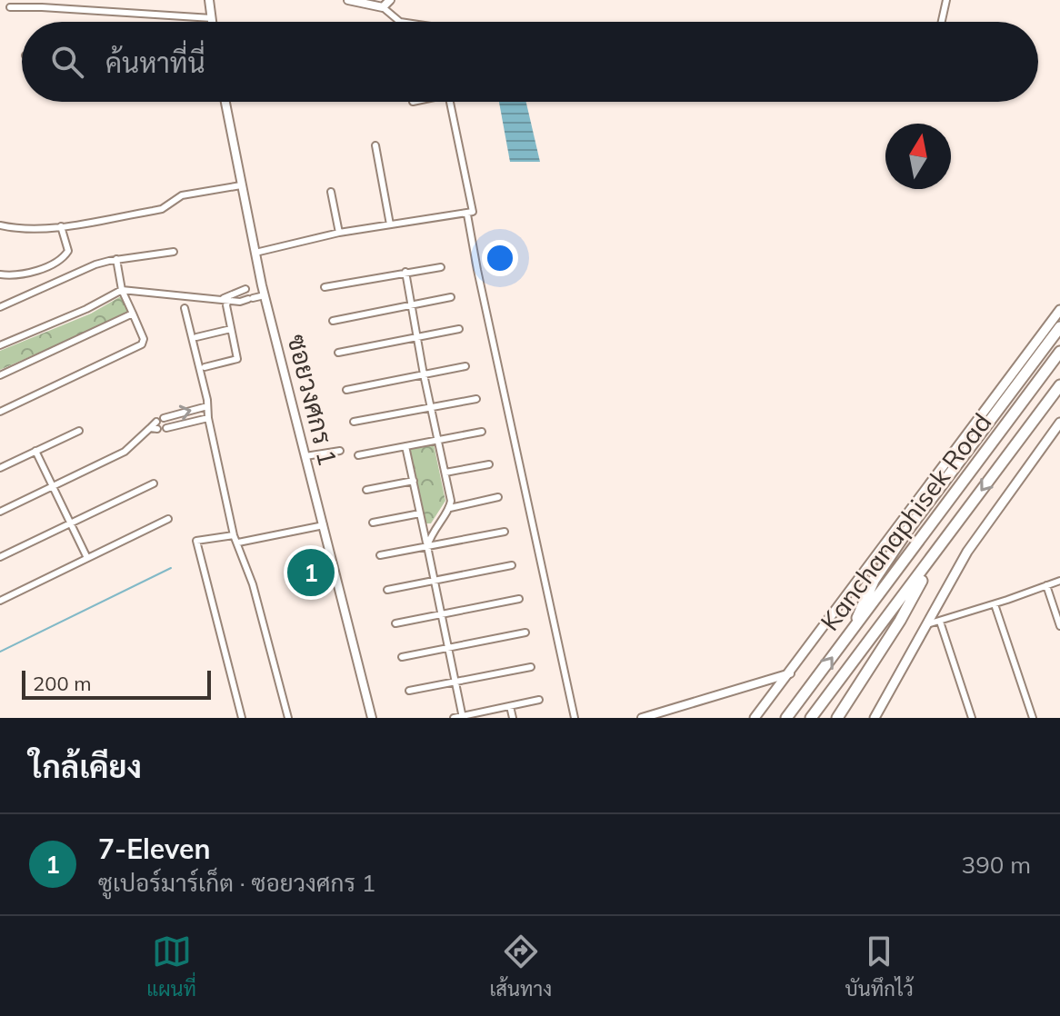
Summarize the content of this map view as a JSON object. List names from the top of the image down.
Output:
{
  "streets": {
    "highway": ["Kanchanaphisek Road"],
    "street": ["ซอยวงศกร 1"]
  },
  "scale_bar": "200 m",
  "north": "top",
  "page": {
    "search": "ค้นหาที่นี่",
    "pins": "1",
    "scale": "200 m",
    "heading": "ใกล้เคียง",
    "list": [
      {
        "mark": "1",
        "name": "7-Eleven",
        "note": "ซูเปอร์มาร์เก็ต · ซอยวงศกร 1",
        "value": "390 m"
      }
    ],
    "nav": ["แผนที่", "เส้นทาง", "บันทึกไว้"]
  }
}
